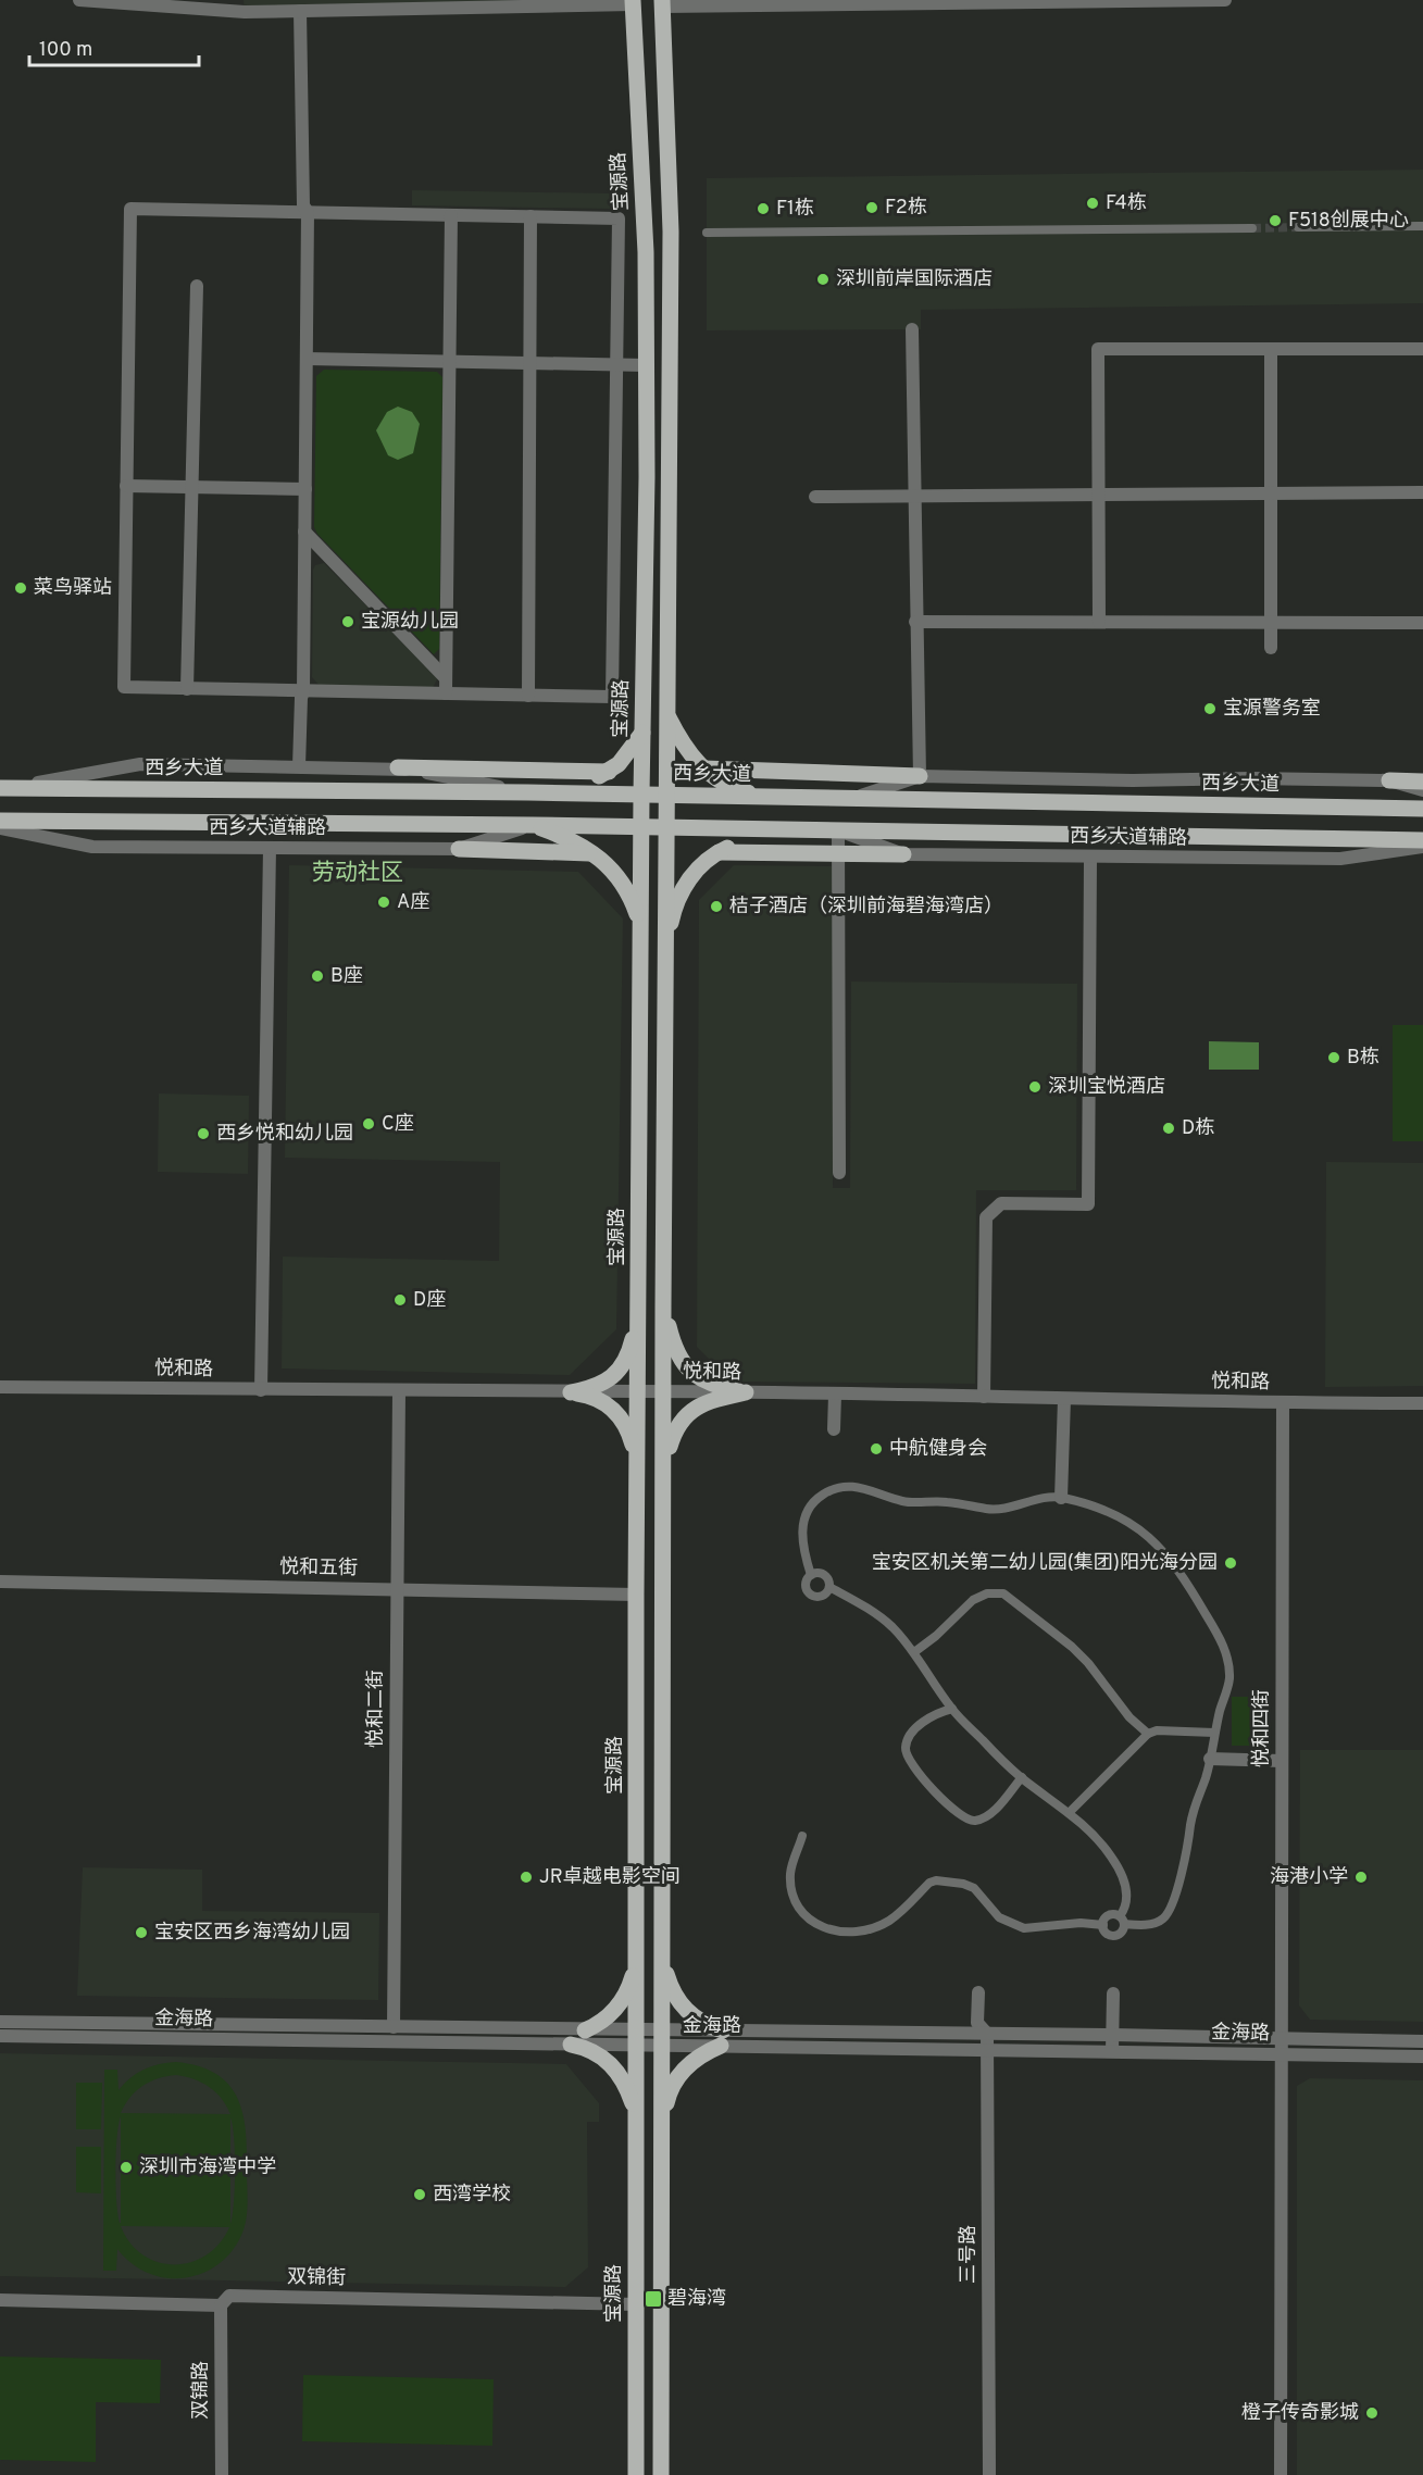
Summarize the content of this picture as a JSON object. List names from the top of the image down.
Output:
{
  "streets": {
    "main road": ["宝源路", "西乡大道"],
    "street": [
      "西乡大道辅路",
      "悦和路",
      "悦和五街",
      "悦和二街",
      "悦和四街",
      "金海路",
      "三号路",
      "双锦街",
      "双锦路"
    ]
  },
  "crossings": [
    ["宝源路", "西乡大道"],
    ["宝源路", "悦和路"],
    ["宝源路", "悦和五街"],
    ["宝源路", "金海路"],
    ["宝源路", "双锦街"],
    ["悦和路", "悦和二街"],
    ["悦和路", "悦和四街"],
    ["悦和五街", "悦和二街"],
    ["悦和二街", "金海路"],
    ["悦和四街", "金海路"],
    ["金海路", "三号路"],
    ["双锦街", "双锦路"]
  ],
  "districts": ["劳动社区"],
  "places": {
    "other": [
      "F4栋",
      "F2栋",
      "F1栋",
      "F518创展中心",
      "深圳前岸国际酒店",
      "菜鸟驿站",
      "宝源幼儿园",
      "宝源警务室",
      "A座",
      "桔子酒店（深圳前海碧海湾店）",
      "B座",
      "B栋",
      "深圳宝悦酒店",
      "C座",
      "D栋",
      "西乡悦和幼儿园",
      "D座",
      "中航健身会",
      "宝安区机关第二幼儿园(集团)阳光海分园",
      "JR卓越电影空间",
      "海港小学",
      "宝安区西乡海湾幼儿园",
      "深圳市海湾中学",
      "西湾学校",
      "橙子传奇影城"
    ],
    "transit": ["碧海湾"]
  },
  "scale_bar": "100 m"
}
